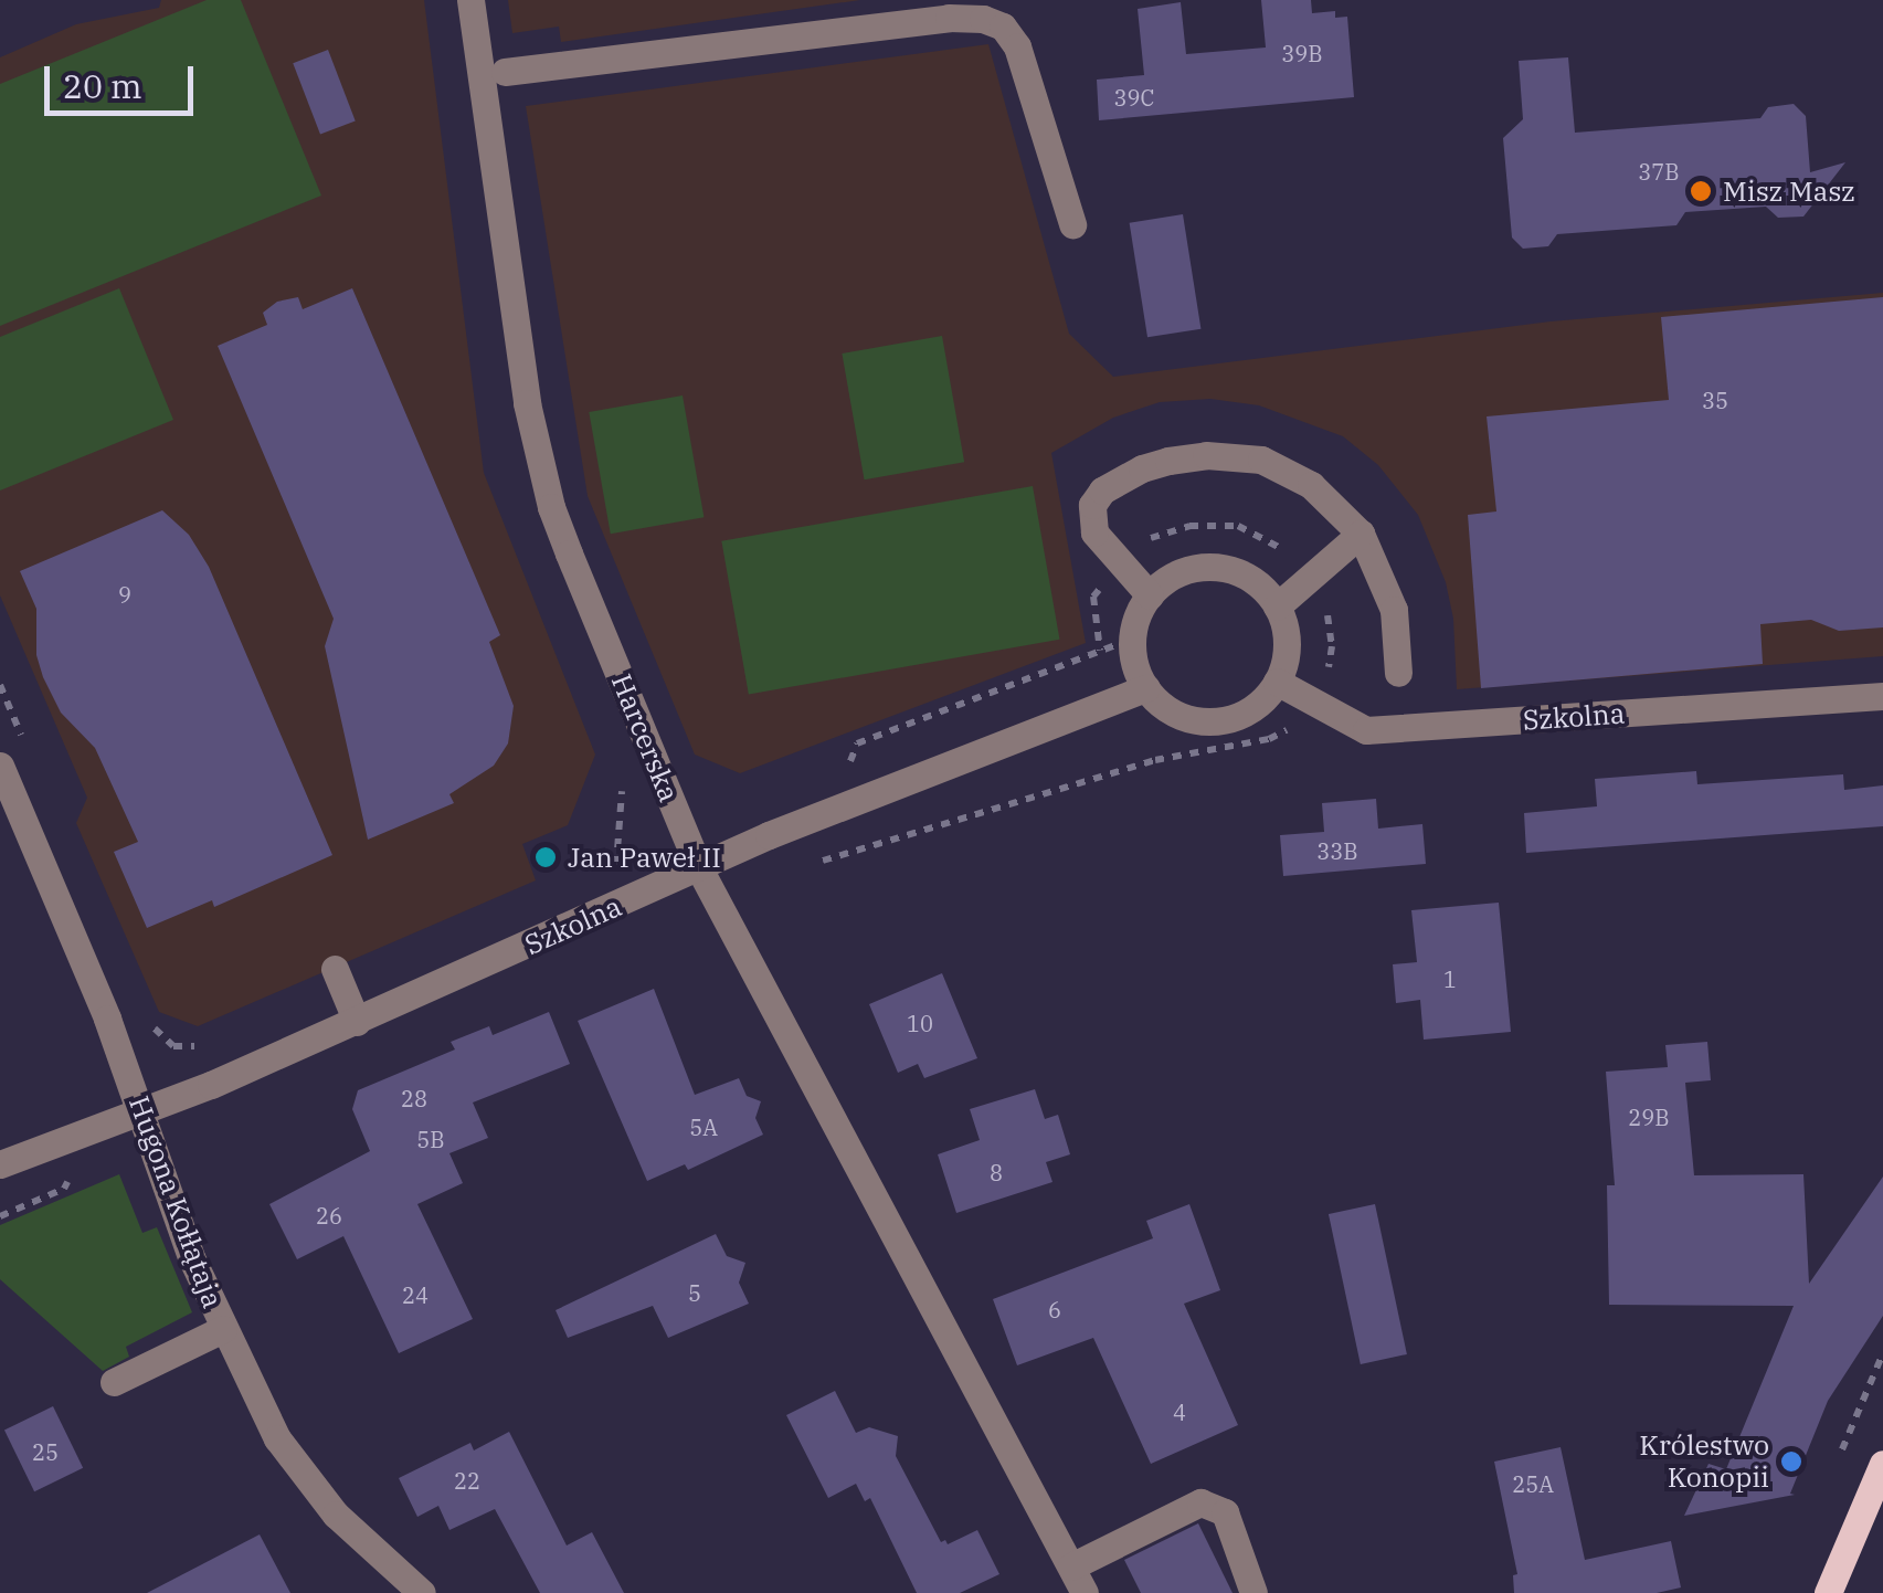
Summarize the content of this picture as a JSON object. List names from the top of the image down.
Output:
{
  "streets": {
    "street": ["Szkolna", "Harcerska", "Hugona Kołłątaja"]
  },
  "crossings": [
    ["Szkolna", "Harcerska"],
    ["Szkolna", "Hugona Kołłątaja"]
  ],
  "places": ["Misz Masz", "Jan Paweł II", "Królestwo Konopii"],
  "house_numbers": [
    "39B",
    "39C",
    "37B",
    "35",
    "9",
    "33B",
    "1",
    "10",
    "28",
    "29B",
    "5A",
    "5B",
    "8",
    "26",
    "5",
    "24",
    "6",
    "4",
    "25",
    "22",
    "25A"
  ],
  "scale_bar": "20 m"
}
